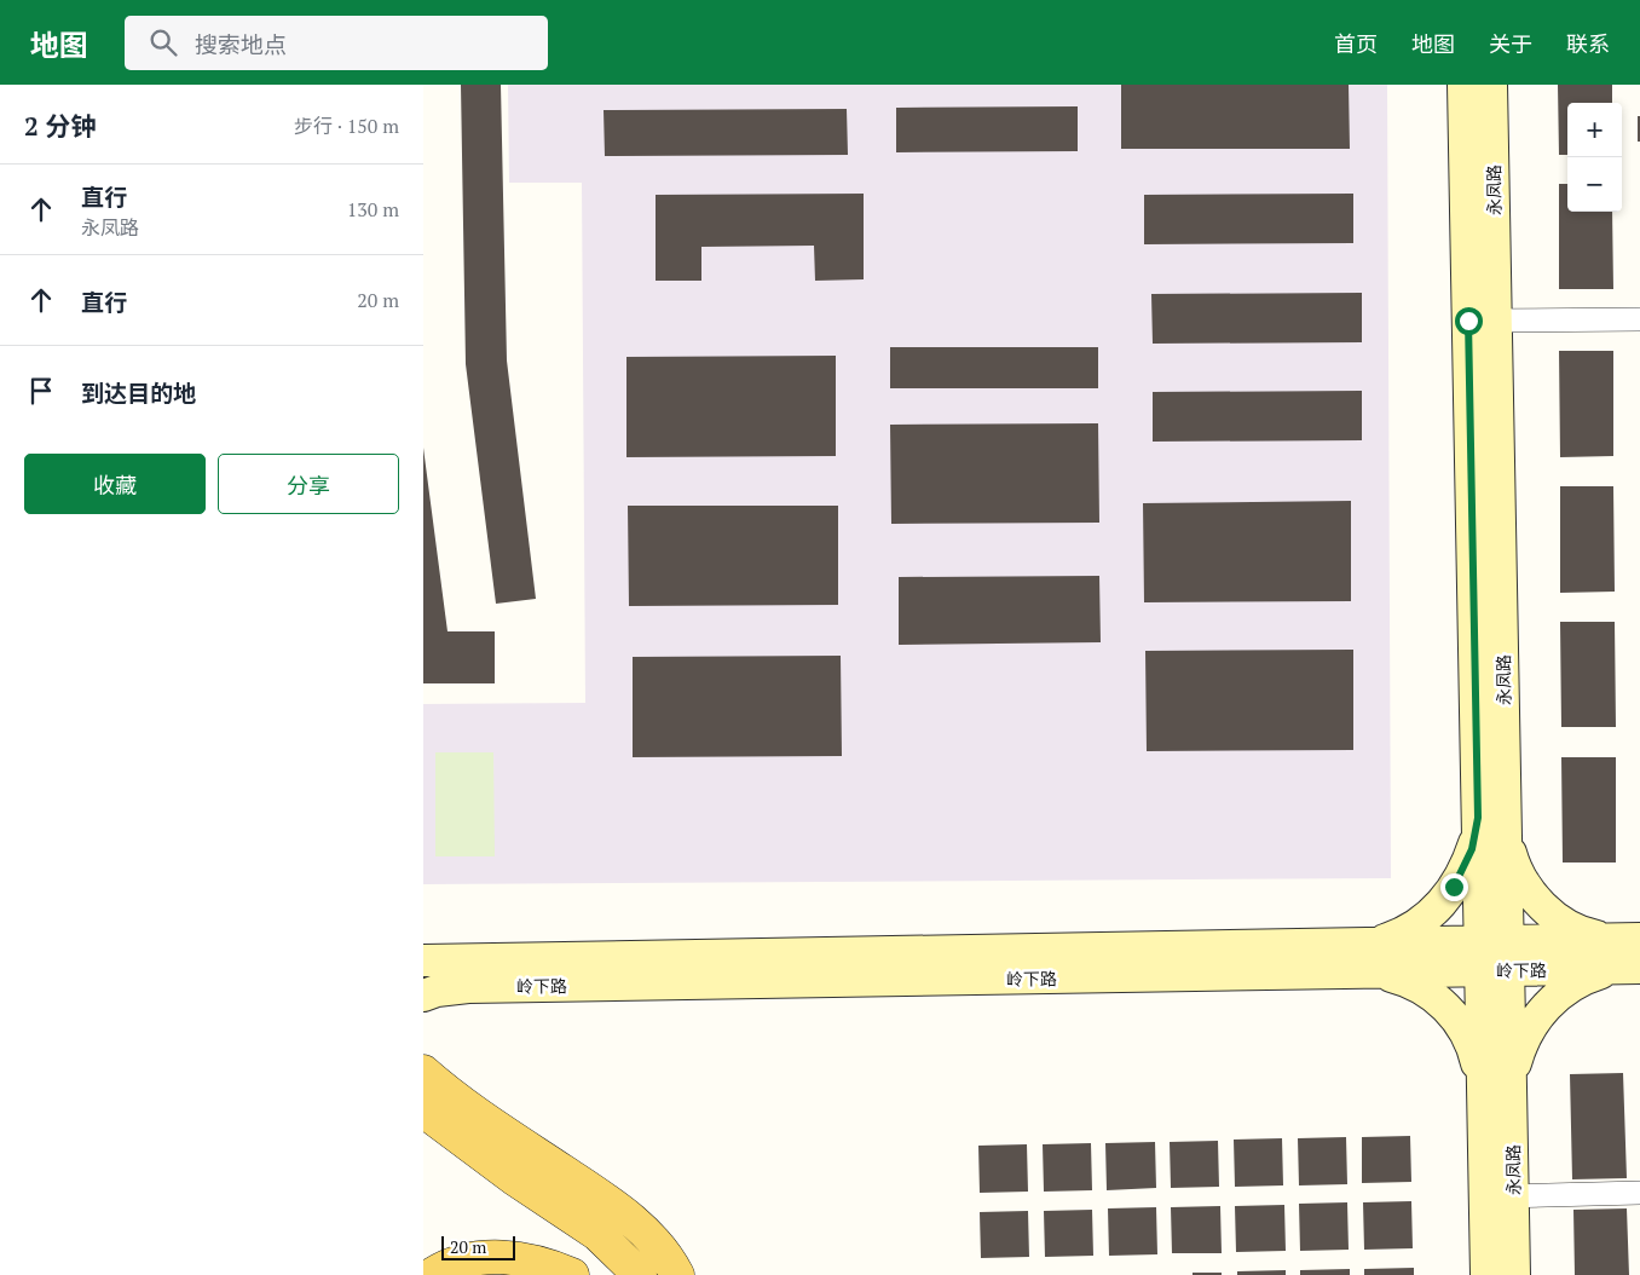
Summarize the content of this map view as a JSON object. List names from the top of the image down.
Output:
{
  "streets": {
    "street": ["永凤路", "岭下路"]
  },
  "crossings": [
    ["永凤路", "岭下路"]
  ],
  "scale_bar": "20 m",
  "page": {
    "header": "地图",
    "search": "搜索地点",
    "nav": [
      "首页",
      "地图",
      "关于",
      "联系"
    ],
    "heading": ["2 分钟", "步行 · 150 m"],
    "map_buttons": ["+", "−"],
    "list": [
      ["直行", "永凤路", "130 m"],
      ["直行", "20 m"],
      "到达目的地"
    ],
    "buttons": ["收藏", "分享"],
    "scale": "20 m"
  }
}
